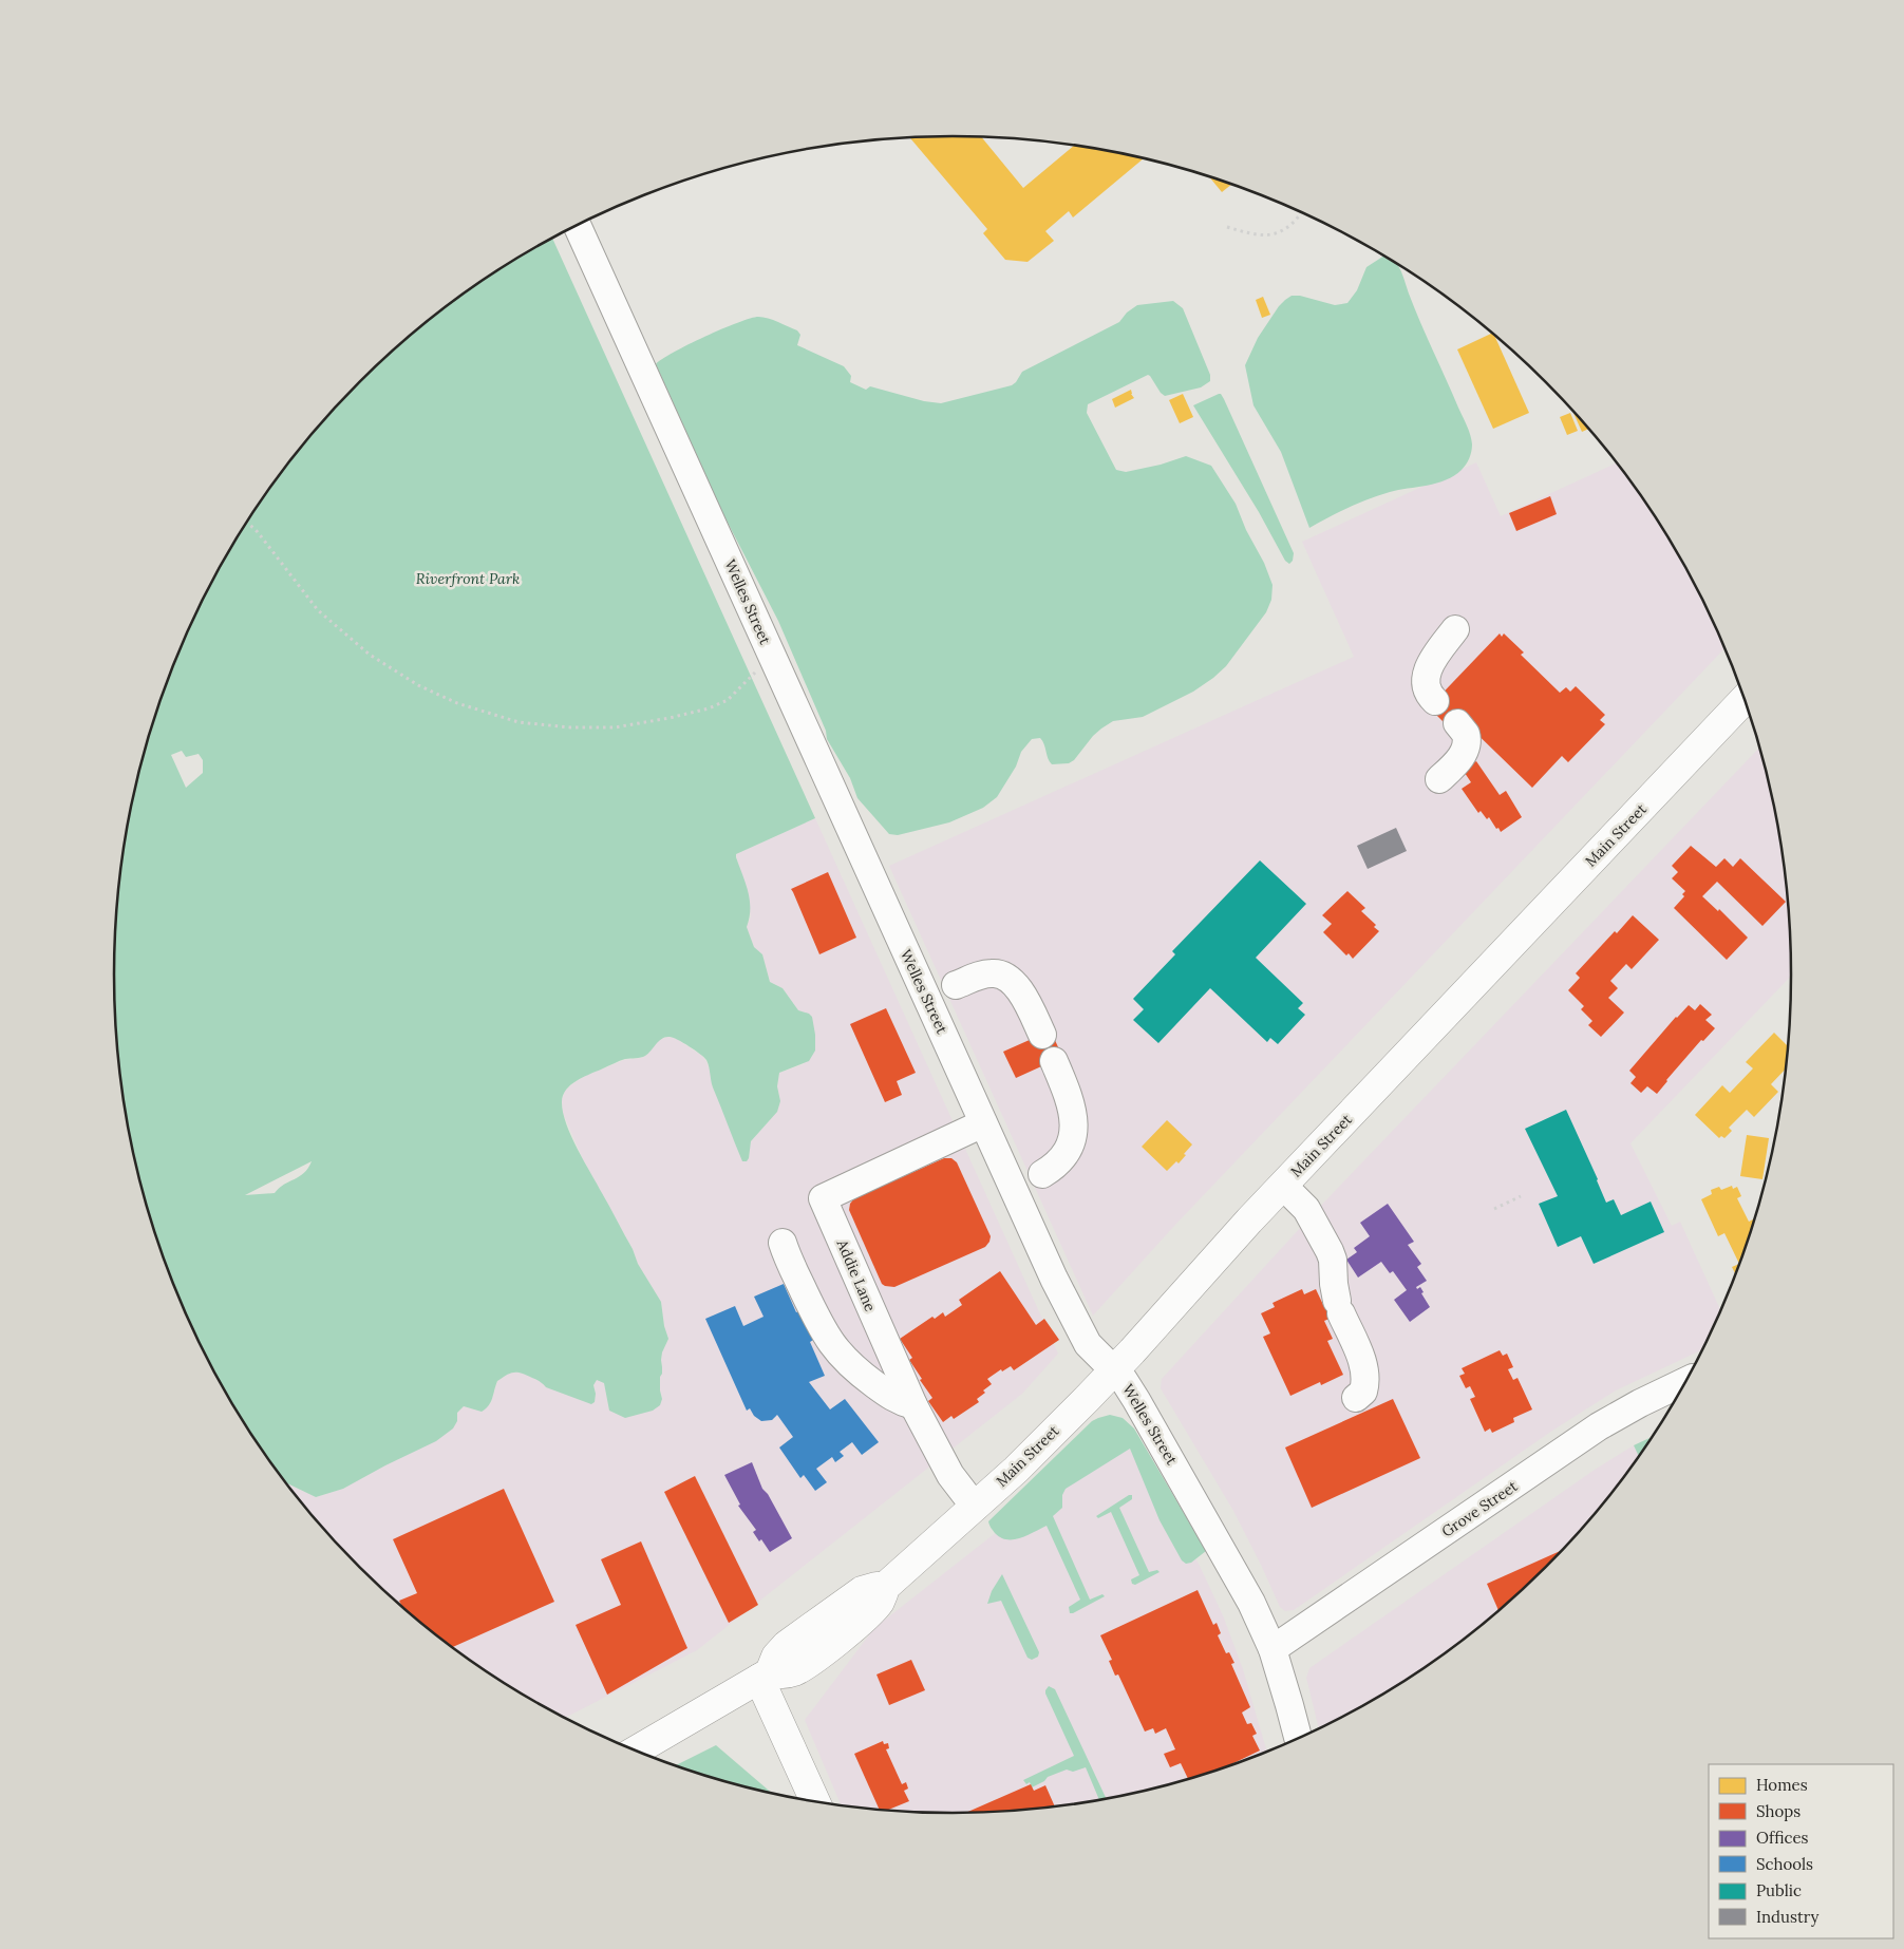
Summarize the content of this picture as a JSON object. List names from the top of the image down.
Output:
{
  "streets": {
    "main road": ["Main Street"],
    "street": ["Welles Street", "Addie Lane", "Grove Street"]
  },
  "crossings": [
    ["Welles Street", "Main Street"],
    ["Welles Street", "Addie Lane"],
    ["Welles Street", "Grove Street"],
    ["Main Street", "Addie Lane"]
  ],
  "parks": ["Riverfront Park"],
  "legend": [
    "Homes",
    "Shops",
    "Offices",
    "Schools",
    "Public",
    "Industry"
  ]
}
